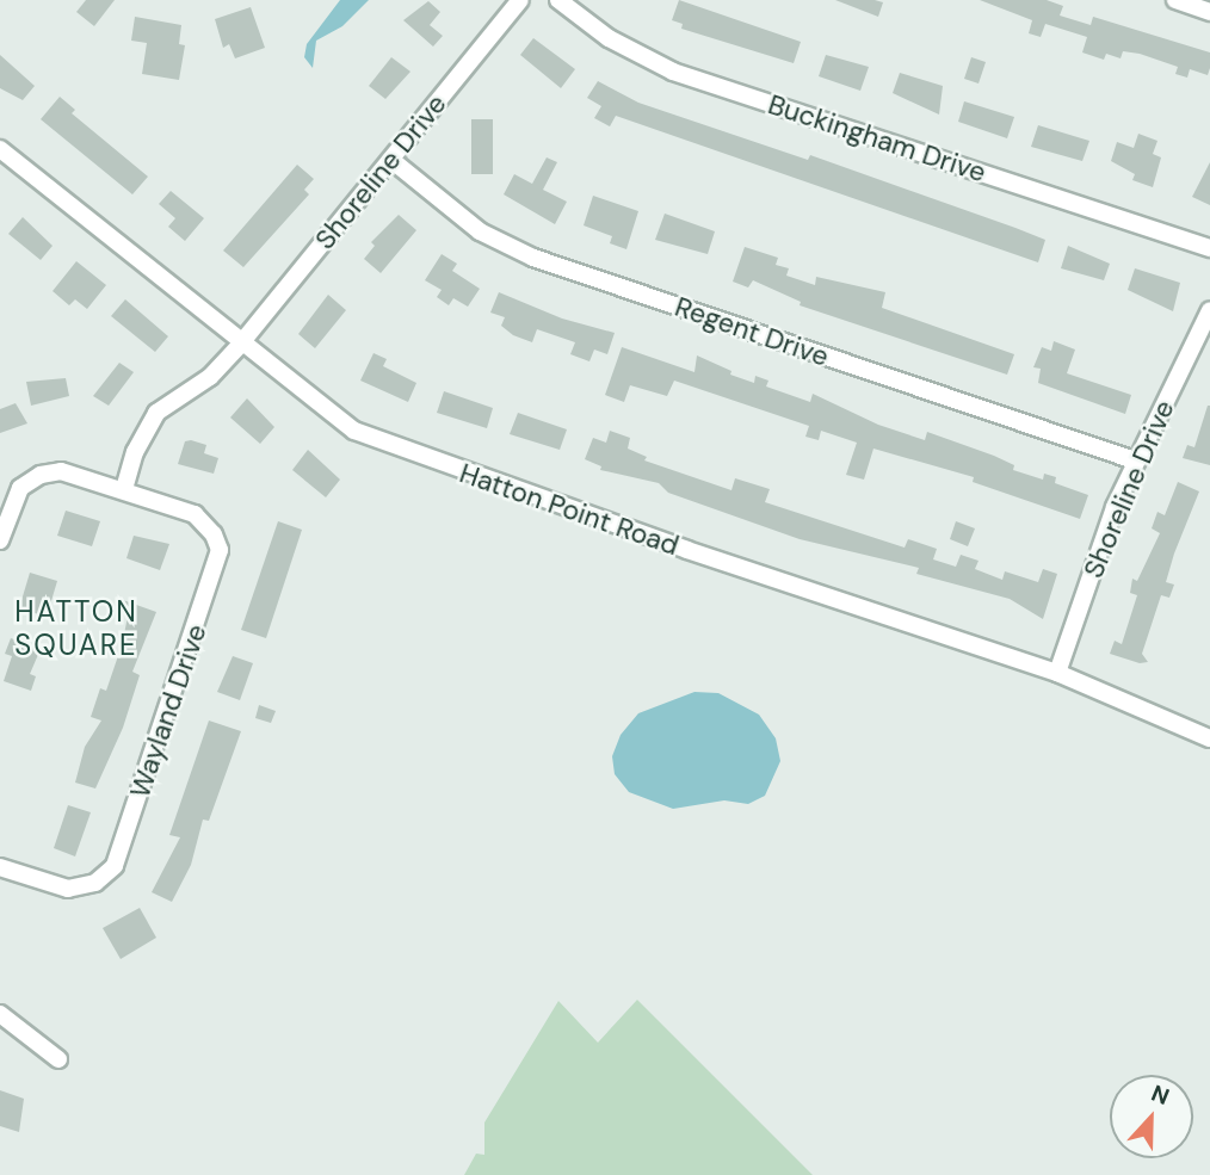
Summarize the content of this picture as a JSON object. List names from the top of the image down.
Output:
{
  "streets": {
    "street": [
      "Buckingham Drive",
      "Shoreline Drive",
      "Regent Drive",
      "Hatton Point Road",
      "Wayland Drive"
    ]
  },
  "crossings": [
    ["Shoreline Drive", "Regent Drive"],
    ["Shoreline Drive", "Hatton Point Road"]
  ],
  "districts": ["HATTON SQUARE"],
  "north": "top"
}
